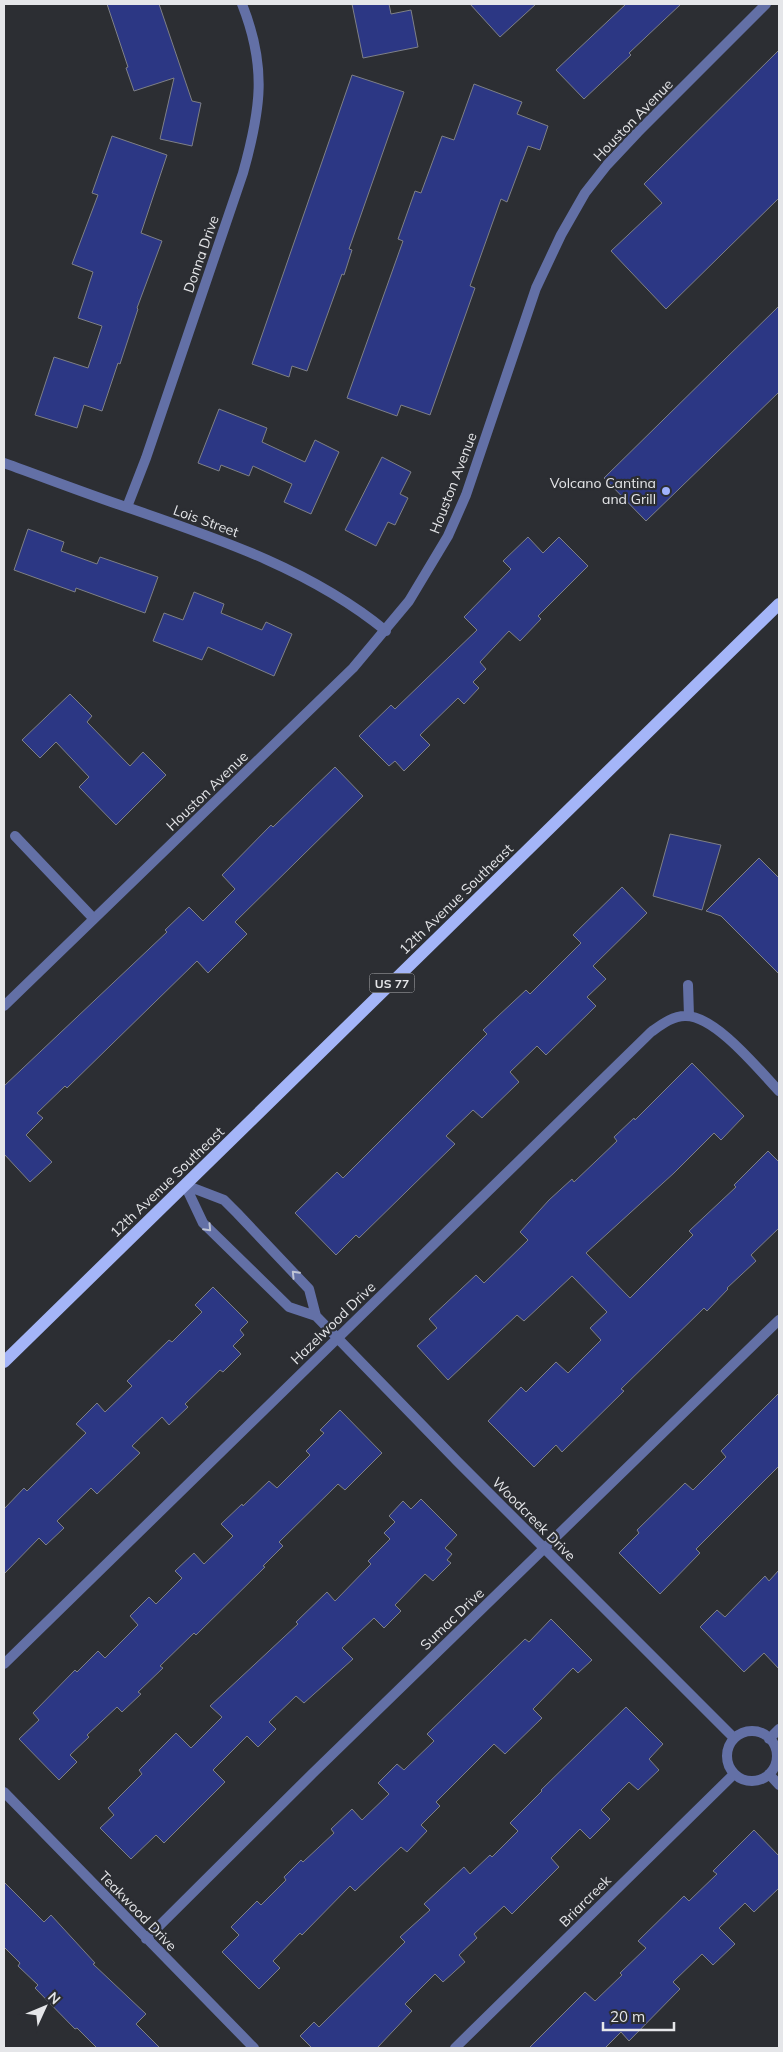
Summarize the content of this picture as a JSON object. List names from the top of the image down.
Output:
{
  "streets": {
    "main road": ["12th Avenue Southeast", "US 77"],
    "street": [
      "Houston Avenue",
      "Donna Drive",
      "Lois Street",
      "Hazelwood Drive",
      "Woodcreek Drive",
      "Sumac Drive",
      "Briarcreek",
      "Teakwood Drive"
    ]
  },
  "crossings": [
    ["Houston Avenue", "Lois Street"],
    ["Donna Drive", "Lois Street"],
    ["12th Avenue Southeast", "Woodcreek Drive"],
    ["Hazelwood Drive", "Woodcreek Drive"],
    ["Woodcreek Drive", "Sumac Drive"],
    ["Woodcreek Drive", "Briarcreek"],
    ["Sumac Drive", "Teakwood Drive"]
  ],
  "places": ["Volcano Cantina and Grill"],
  "scale_bar": "20 m",
  "north": "top right"
}
